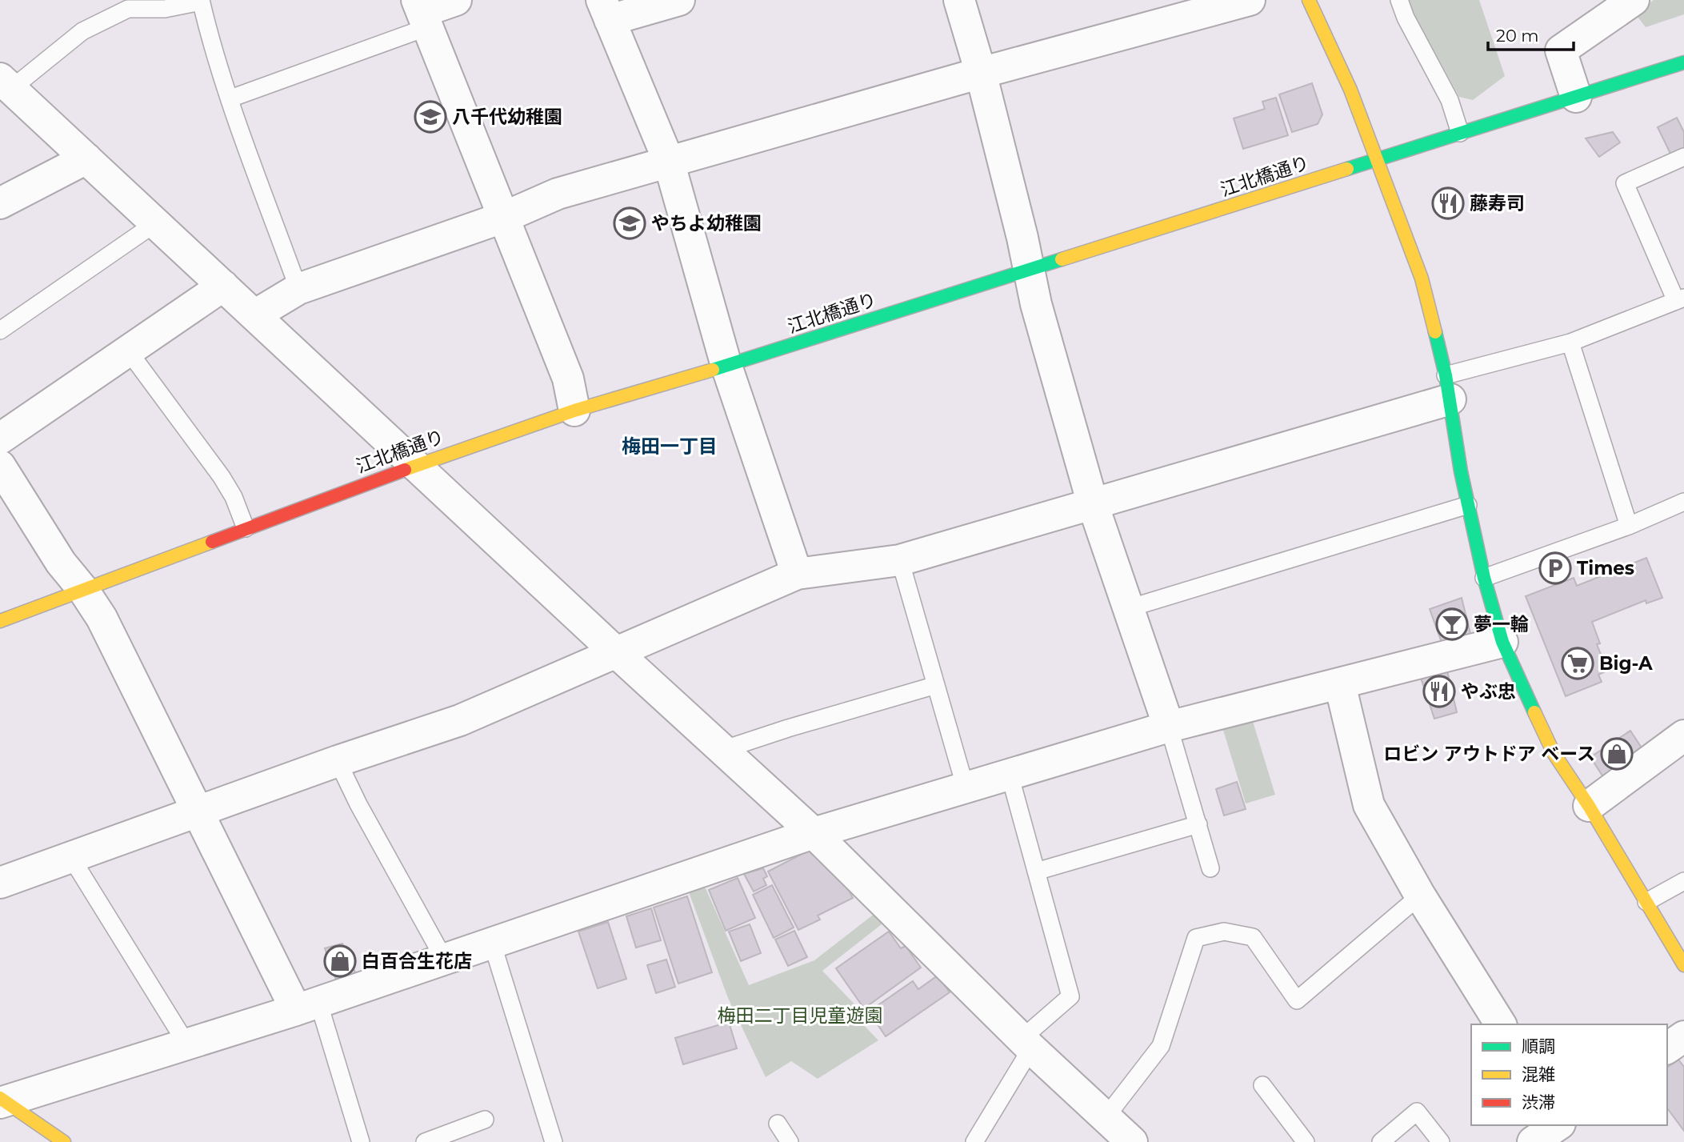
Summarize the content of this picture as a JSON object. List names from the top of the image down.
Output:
{
  "streets": {
    "main road": ["江北橋通り"]
  },
  "districts": ["梅田一丁目"],
  "parks": ["梅田二丁目児童遊園"],
  "places": {
    "school or university": ["八千代幼稚園", "やちよ幼稚園"],
    "restaurant": ["藤寿司", "やぶ忠"],
    "parking": ["Times"],
    "bar": ["夢一輪"],
    "supermarket": ["Big-A"],
    "shop": ["ロビン アウトドア ベース", "白百合生花店"]
  },
  "legend": ["順調", "混雑", "渋滞"],
  "scale_bar": "20 m"
}
